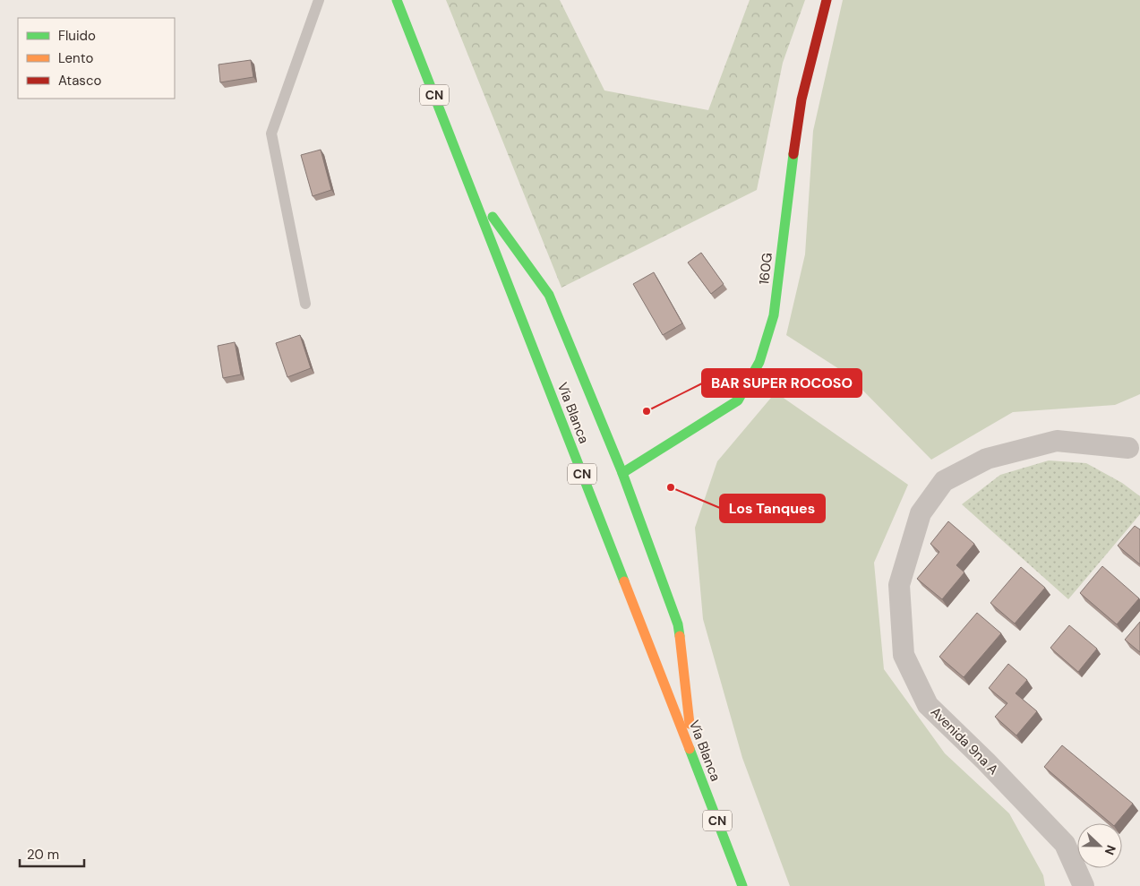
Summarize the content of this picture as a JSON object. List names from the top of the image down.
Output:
{
  "streets": {
    "main road": ["CN", "160G", "Vía Blanca"],
    "street": ["Avenida 9na A"]
  },
  "places": ["BAR SUPER ROCOSO", "Los Tanques"],
  "legend": ["Fluido", "Lento", "Atasco"],
  "scale_bar": "20 m",
  "north": "right"
}
